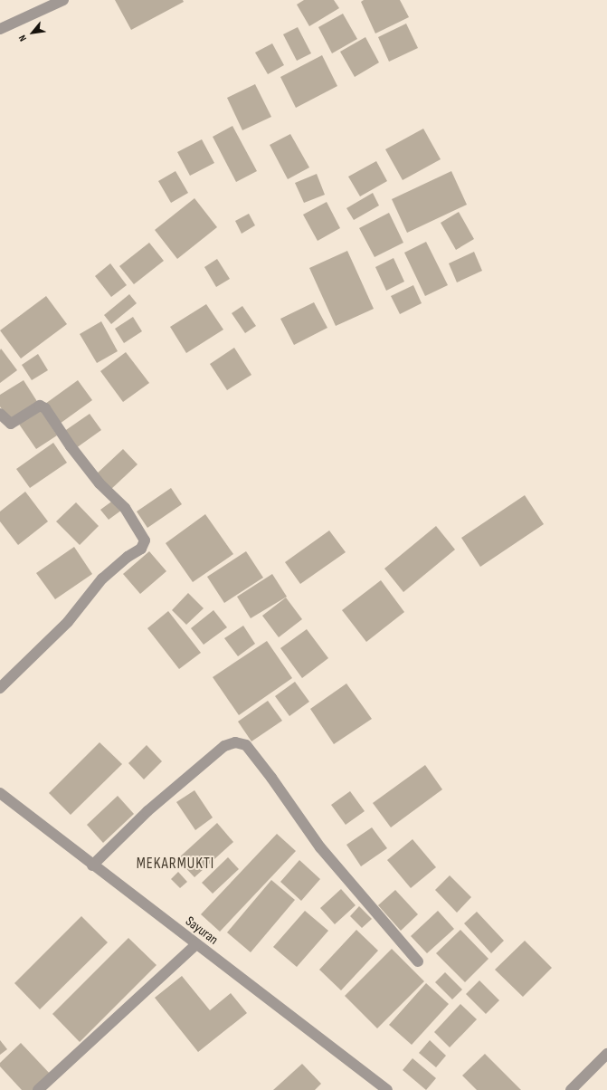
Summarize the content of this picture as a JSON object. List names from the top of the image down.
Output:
{
  "streets": {
    "street": ["Sayuran"]
  },
  "districts": ["MEKARMUKTI"],
  "north": "bottom left"
}
